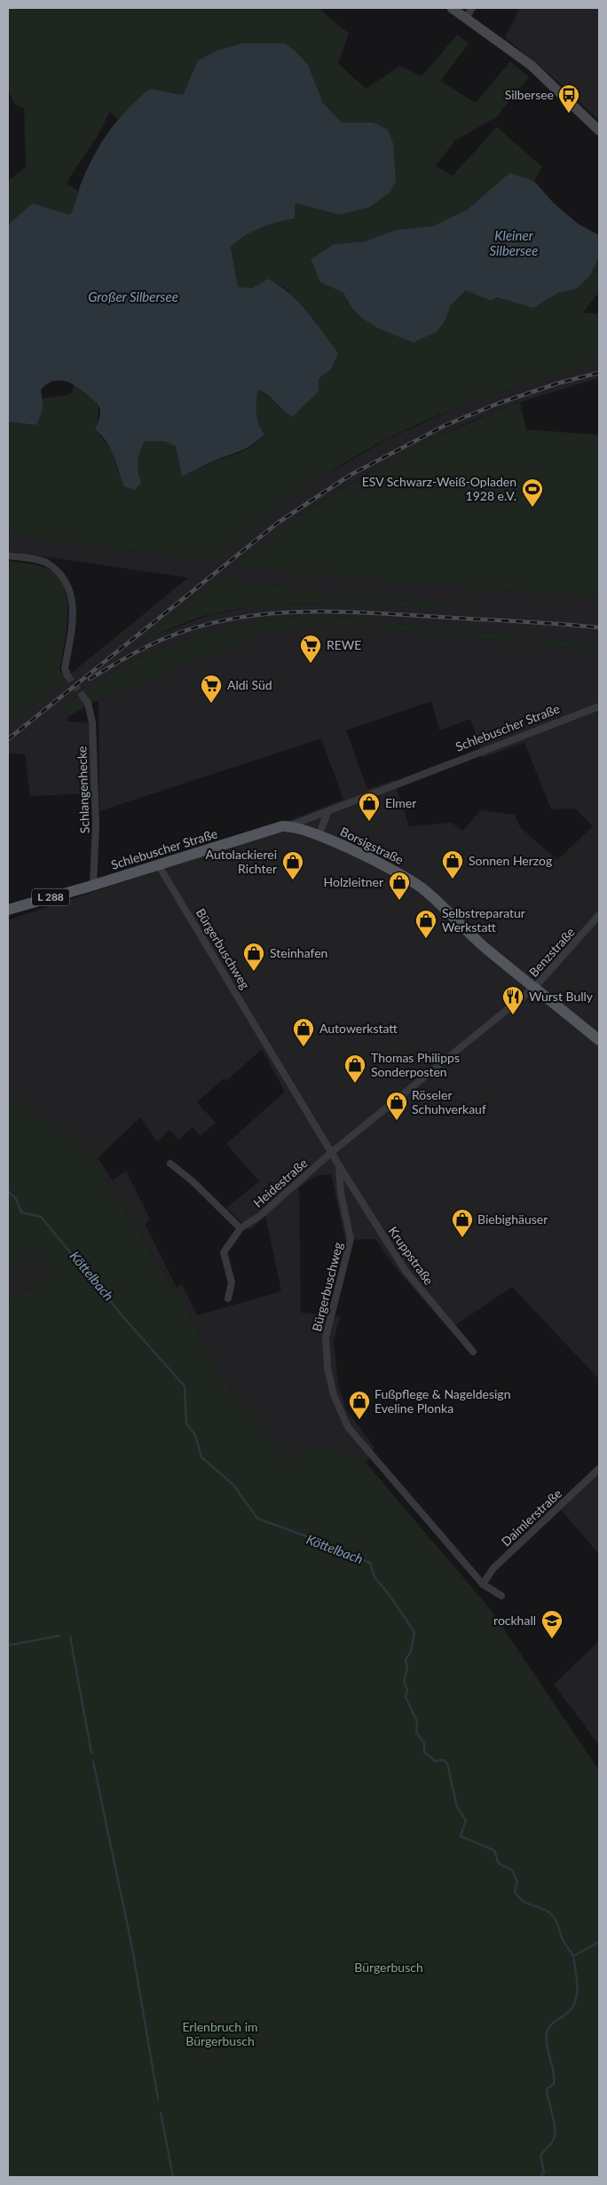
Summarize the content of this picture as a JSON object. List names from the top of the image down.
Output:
{
  "streets": {
    "main road": ["Schlebuscher Straße", "Borsigstraße", "L 288"],
    "street": [
      "Schlangenhecke",
      "Bürgerbuschweg",
      "Benzstraße",
      "Heidestraße",
      "Kruppstraße",
      "Daimlerstraße"
    ]
  },
  "crossings": [
    ["Schlebuscher Straße", "Schlangenhecke"],
    ["Schlebuscher Straße", "Borsigstraße"],
    ["Schlebuscher Straße", "Bürgerbuschweg"],
    ["Borsigstraße", "Benzstraße"],
    ["Bürgerbuschweg", "Benzstraße"],
    ["Bürgerbuschweg", "Heidestraße"],
    ["Bürgerbuschweg", "Kruppstraße"],
    ["Bürgerbuschweg", "Daimlerstraße"],
    ["Benzstraße", "Heidestraße"]
  ],
  "water": ["Kleiner Silbersee", "Großer Silbersee", "Köttelbach"],
  "parks": ["Bürgerbusch", "Erlenbruch im Bürgerbusch"],
  "places": {
    "bus stop": ["Silbersee"],
    "sports": ["ESV Schwarz-Weiß-Opladen 1928 e.V."],
    "supermarket": ["REWE", "Aldi Süd"],
    "shop": [
      "Elmer",
      "Sonnen Herzog",
      "Autolackierei Richter",
      "Holzleitner",
      "Selbstreparatur Werkstatt",
      "Steinhafen",
      "Autowerkstatt",
      "Thomas Philipps Sonderposten",
      "Röseler Schuhverkauf",
      "Biebighäuser",
      "Fußpflege & Nageldesign Eveline Plonka"
    ],
    "restaurant": ["Wurst Bully"],
    "school or university": ["rockhall"]
  }
}
